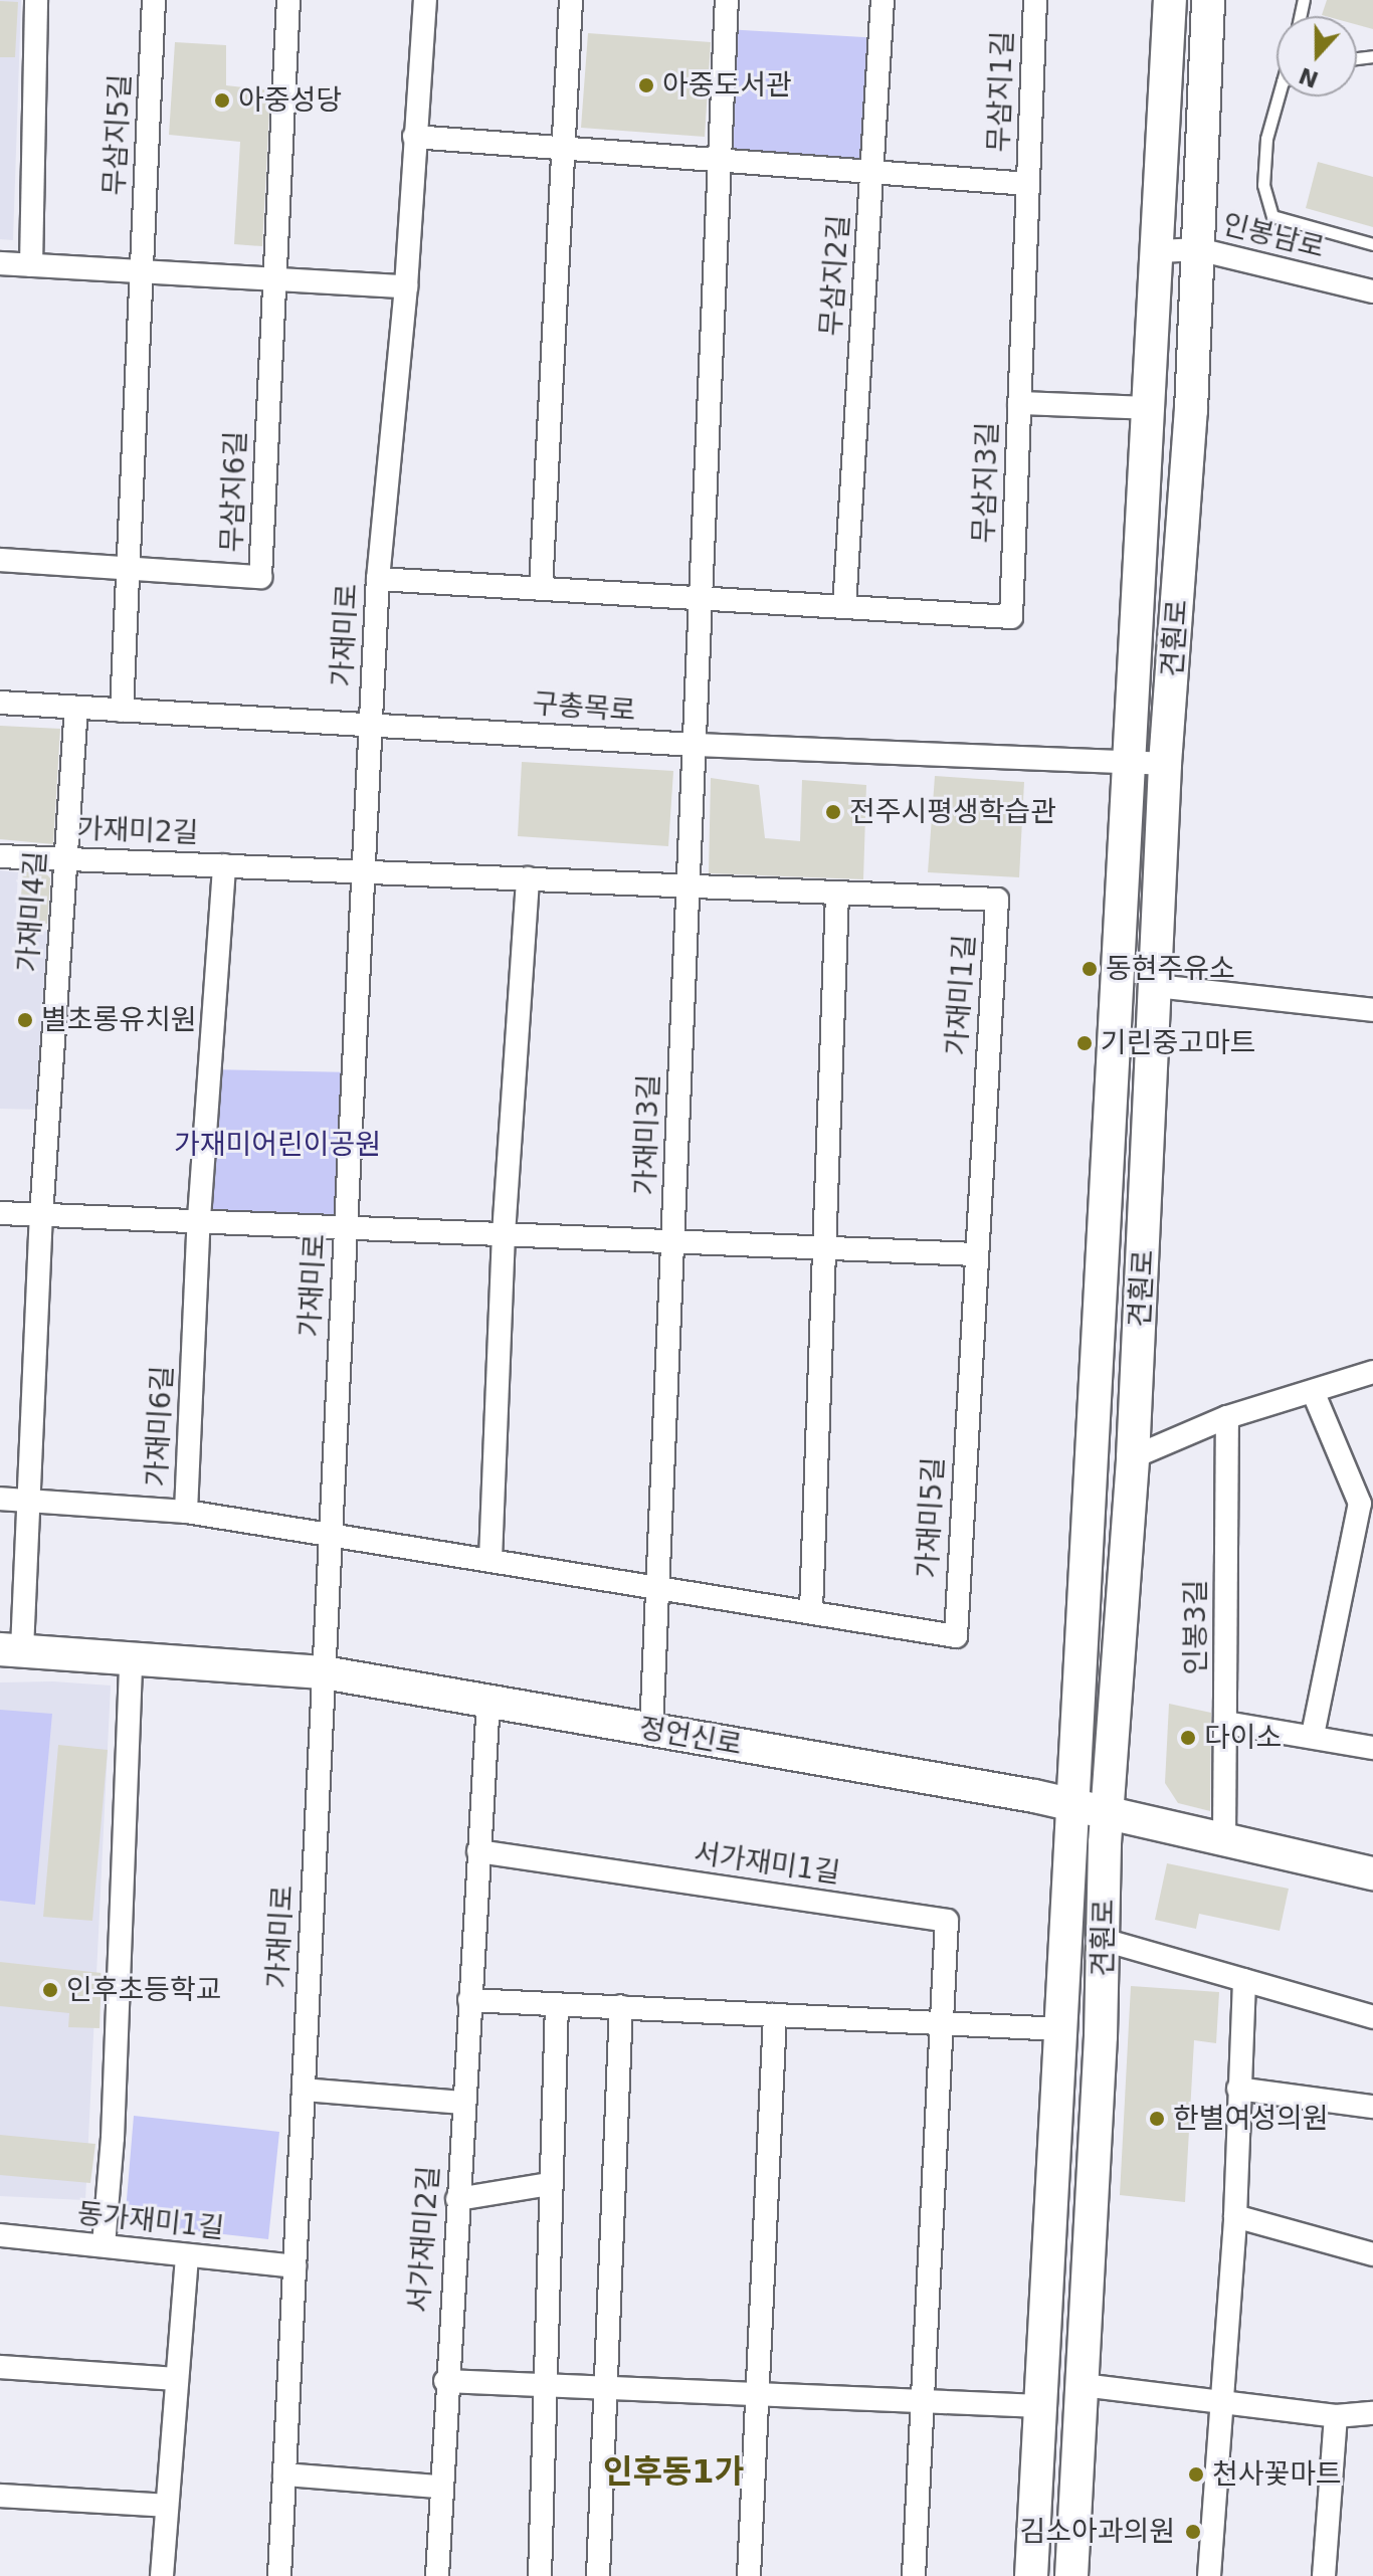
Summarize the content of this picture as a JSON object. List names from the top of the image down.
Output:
{
  "streets": {
    "street": [
      "무삼지1길",
      "무삼지5길",
      "인봉남로",
      "무삼지2길",
      "무삼지3길",
      "무삼지6길",
      "가재미로",
      "견훤로",
      "구총목로",
      "가재미2길",
      "가재미4길",
      "가재미1길",
      "가재미3길",
      "가재미6길",
      "가재미5길",
      "인봉3길",
      "정언신로",
      "서가재미1길",
      "동가재미1길",
      "서가재미2길"
    ]
  },
  "crossings": [
    ["무삼지1길", "무삼지3길"],
    ["무삼지5길", "무삼지6길"],
    ["인봉남로", "견훤로"],
    ["무삼지2길", "무삼지3길"],
    ["무삼지3길", "가재미로"],
    ["가재미로", "구총목로"],
    ["가재미로", "가재미2길"],
    ["가재미로", "가재미1길"],
    ["가재미로", "가재미6길"],
    ["가재미로", "가재미5길"],
    ["가재미로", "정언신로"],
    ["가재미로", "동가재미1길"],
    ["견훤로", "구총목로"],
    ["견훤로", "정언신로"],
    ["구총목로", "가재미4길"],
    ["가재미2길", "가재미4길"],
    ["가재미2길", "가재미1길"],
    ["가재미2길", "가재미6길"],
    ["가재미4길", "가재미6길"],
    ["가재미1길", "가재미3길"],
    ["가재미1길", "가재미5길"],
    ["가재미3길", "가재미5길"],
    ["가재미6길", "가재미5길"],
    ["인봉3길", "정언신로"]
  ],
  "districts": ["인후동1가"],
  "parks": ["가재미어린이공원"],
  "places": [
    "아중도서관",
    "아중성당",
    "전주시평생학습관",
    "동현주유소",
    "별초롱유치원",
    "기린중고마트",
    "다이소",
    "인후초등학교",
    "한별여성의원",
    "천사꽃마트",
    "김소아과의원"
  ],
  "north": "bottom"
}
